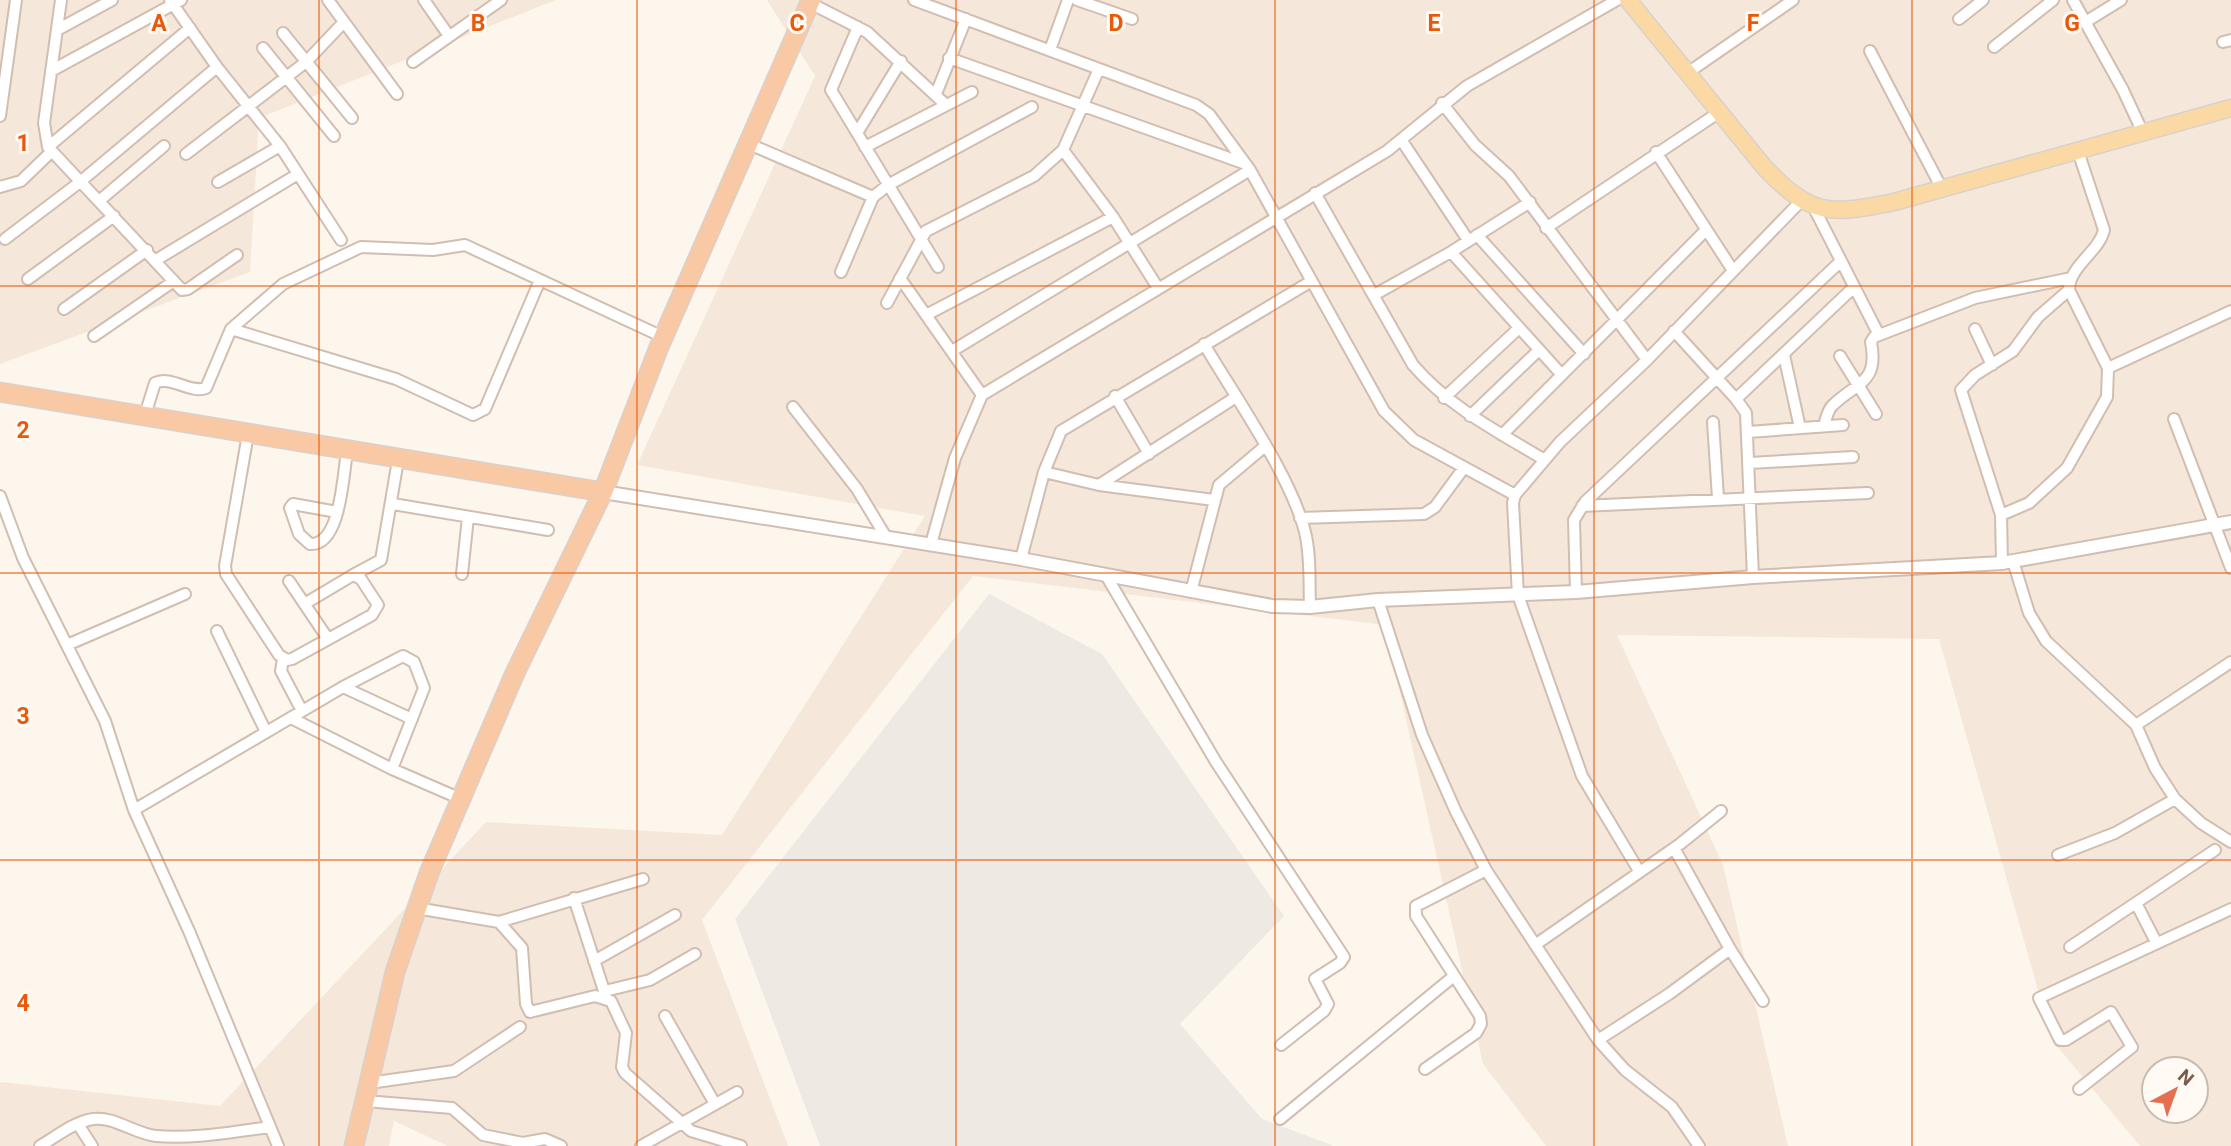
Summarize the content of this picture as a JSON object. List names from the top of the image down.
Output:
{
  "north": "top right",
  "grid": {
    "columns": [
      "A",
      "B",
      "C",
      "D",
      "E",
      "F",
      "G"
    ],
    "rows": [
      "1",
      "2",
      "3",
      "4"
    ]
  }
}
